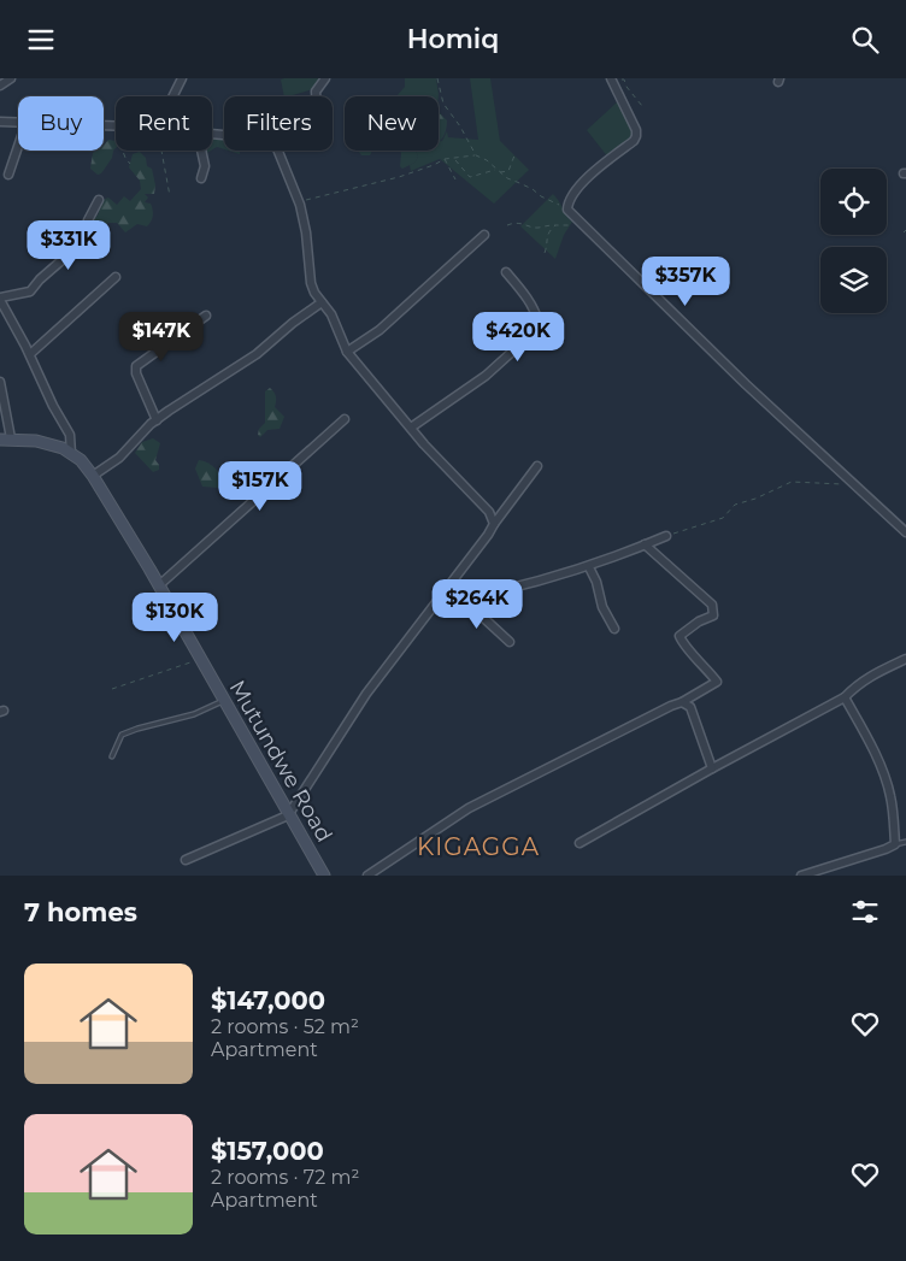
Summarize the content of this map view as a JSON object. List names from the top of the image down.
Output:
{
  "streets": {
    "main road": ["Mutundwe Road"]
  },
  "districts": ["KIGAGGA"],
  "page": {
    "header": "Homiq",
    "chip": [
      "Buy",
      "Rent",
      "Filters",
      "New"
    ],
    "price": [
      "$331K",
      "$357K",
      "$147K",
      "$420K",
      "$157K",
      "$264K",
      "$130K"
    ],
    "heading": "7 homes",
    "list": [
      {
        "name": "$147,000",
        "note": "2 rooms · 52 m² · Apartment"
      },
      {
        "name": "$157,000",
        "note": "2 rooms · 72 m² · Apartment"
      }
    ]
  }
}
